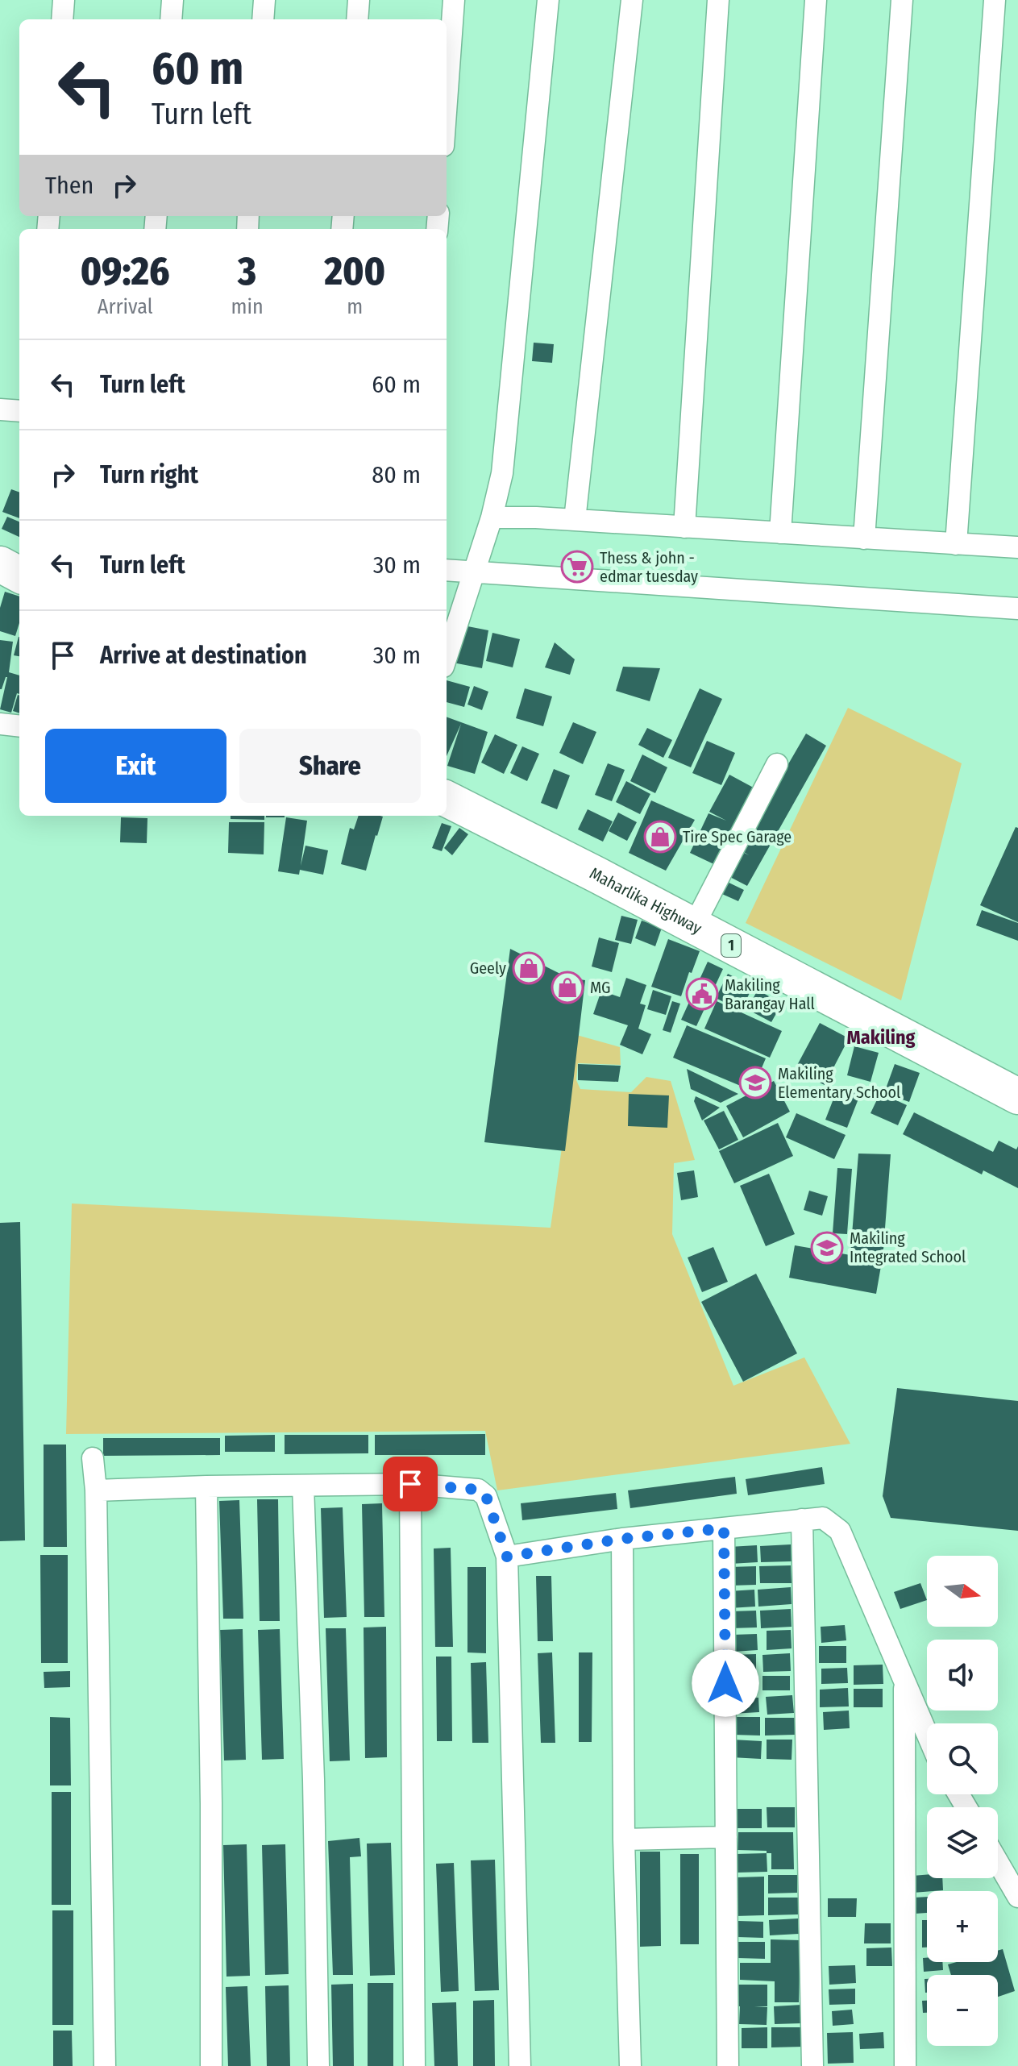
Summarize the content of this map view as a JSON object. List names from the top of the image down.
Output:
{
  "streets": {
    "highway": ["Maharlika Highway", "1"]
  },
  "districts": ["Makiling"],
  "places": {
    "supermarket": ["Thess & john - edmar tuesday"],
    "shop": ["Tire Spec Garage", "Geely", "MG"],
    "public building": ["Makiling Barangay Hall"],
    "school or university": ["Makiling Elementary School", "Makiling Integrated School"]
  },
  "north": "right",
  "page": {
    "turn": ["60 m", "Turn left"],
    "then": "Then",
    "eta": [
      "09:26",
      "Arrival",
      "3",
      "min",
      "200",
      "m"
    ],
    "list": [
      {
        "name": "Turn left",
        "value": "60 m"
      },
      {
        "name": "Turn right",
        "value": "80 m"
      },
      {
        "name": "Turn left",
        "value": "30 m"
      },
      {
        "name": "Arrive at destination",
        "value": "30 m"
      }
    ],
    "buttons": ["Exit", "Share"],
    "map_buttons": ["+", "−"]
  }
}
